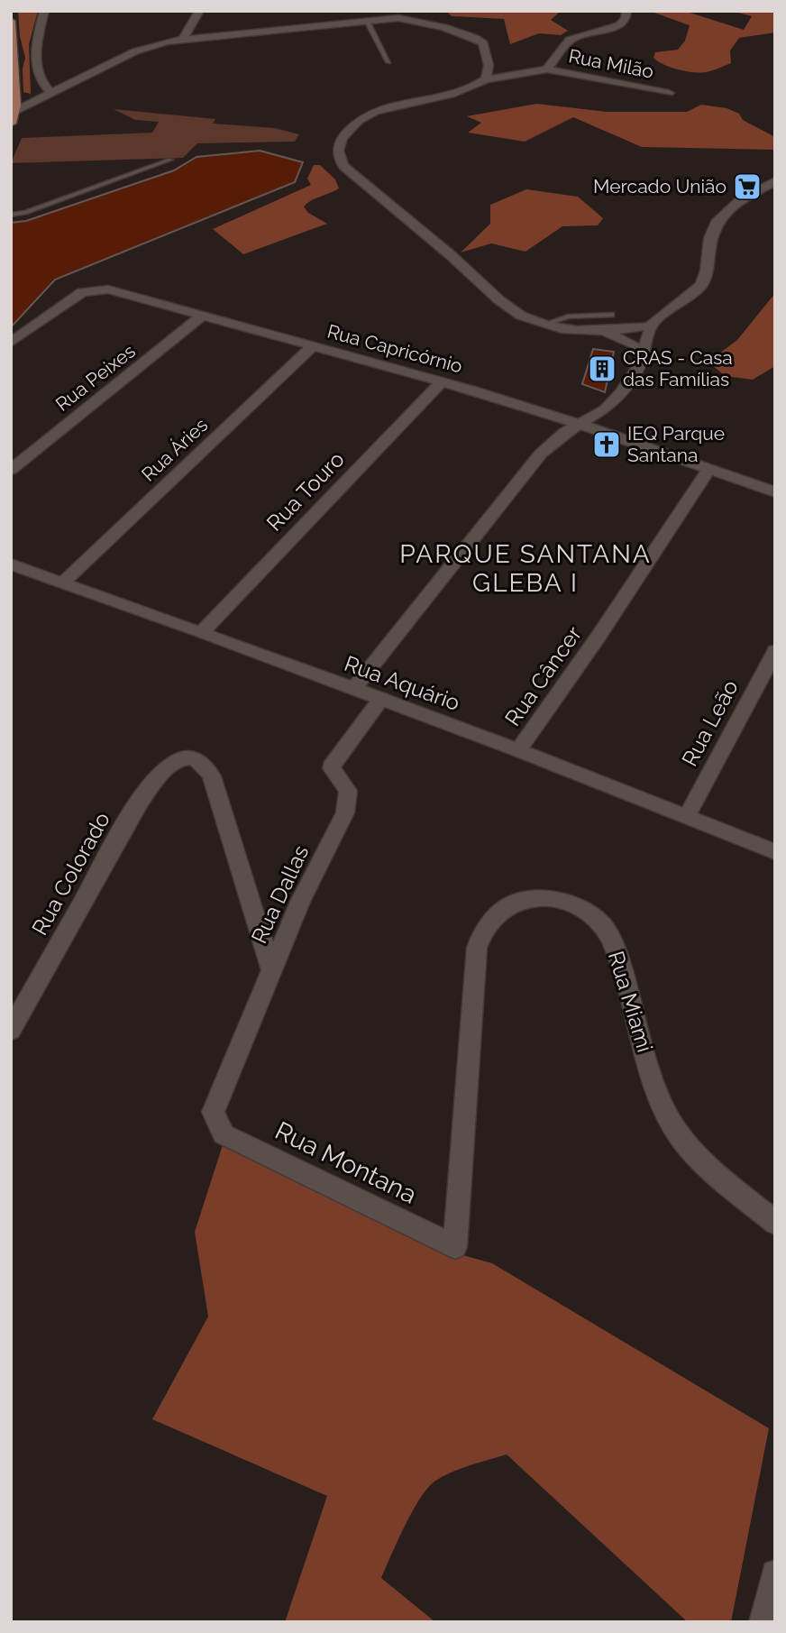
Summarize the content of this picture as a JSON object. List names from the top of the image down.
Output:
{
  "streets": {
    "street": [
      "Rua Milão",
      "Rua Capricórnio",
      "Rua Peixes",
      "Rua Áries",
      "Rua Touro",
      "Rua Câncer",
      "Rua Aquário",
      "Rua Leão",
      "Rua Colorado",
      "Rua Dallas",
      "Rua Miami",
      "Rua Montana"
    ]
  },
  "crossings": [
    ["Rua Capricórnio", "Rua Peixes"],
    ["Rua Capricórnio", "Rua Áries"],
    ["Rua Capricórnio", "Rua Touro"],
    ["Rua Capricórnio", "Rua Câncer"],
    ["Rua Áries", "Rua Aquário"],
    ["Rua Touro", "Rua Aquário"],
    ["Rua Câncer", "Rua Aquário"],
    ["Rua Aquário", "Rua Leão"],
    ["Rua Aquário", "Rua Dallas"],
    ["Rua Colorado", "Rua Dallas"],
    ["Rua Dallas", "Rua Montana"],
    ["Rua Miami", "Rua Montana"]
  ],
  "districts": ["PARQUE SANTANA GLEBA I"],
  "places": {
    "supermarket": ["Mercado União"],
    "building": ["CRAS - Casa das Famílias"],
    "church": ["IEQ Parque Santana"]
  }
}
